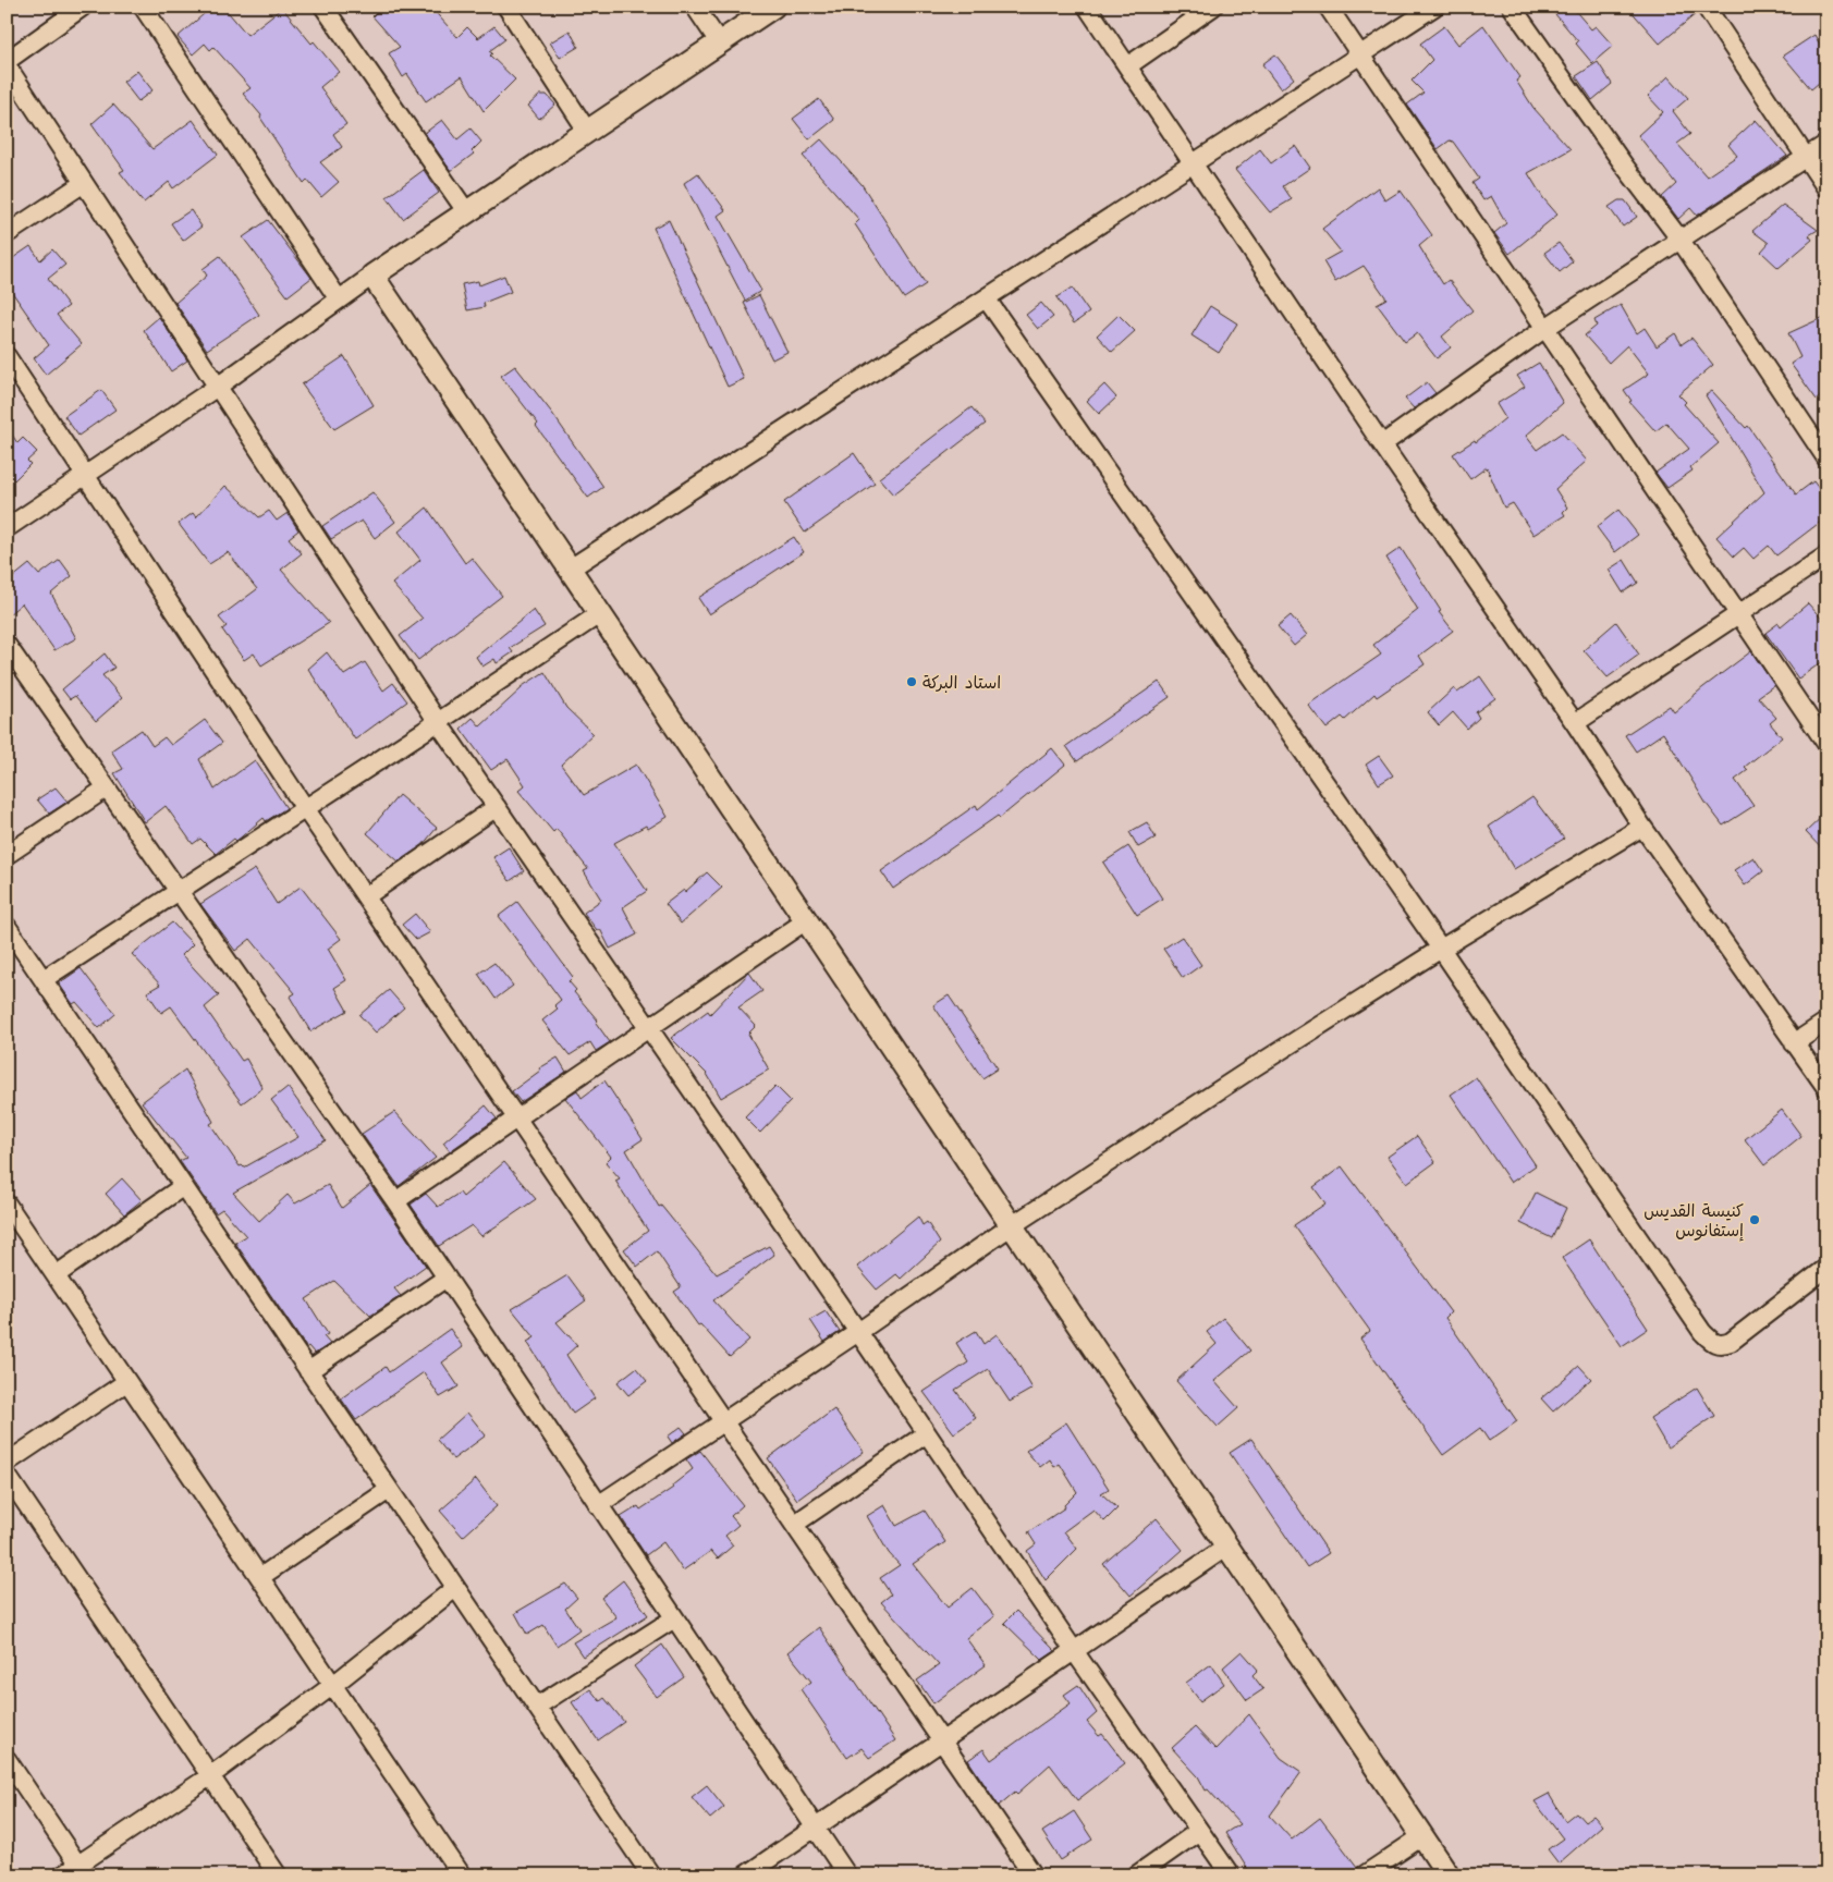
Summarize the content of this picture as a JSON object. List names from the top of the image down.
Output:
{
  "places": ["استاد البركة", "كنيسة القديس إستفانوس"]
}
